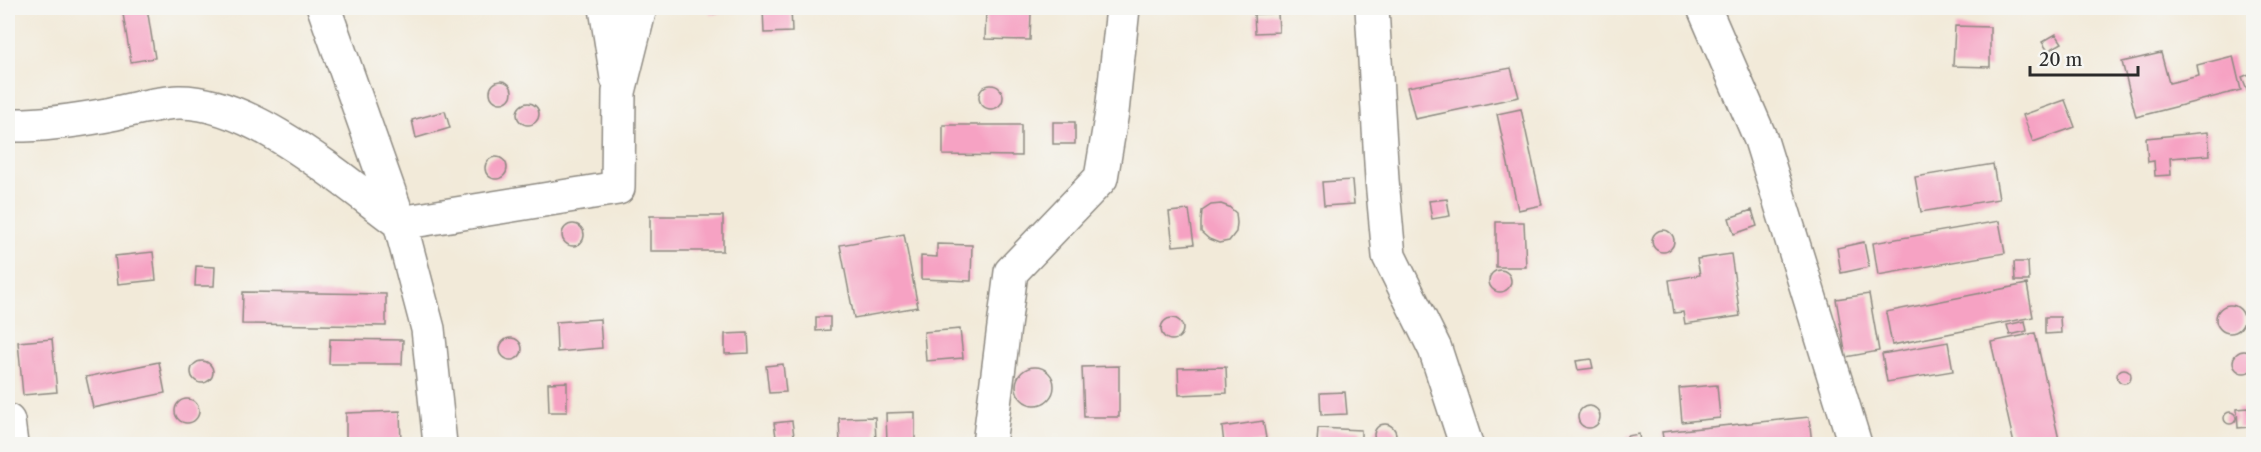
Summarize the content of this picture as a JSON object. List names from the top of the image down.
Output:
{
  "scale_bar": "20 m"
}
